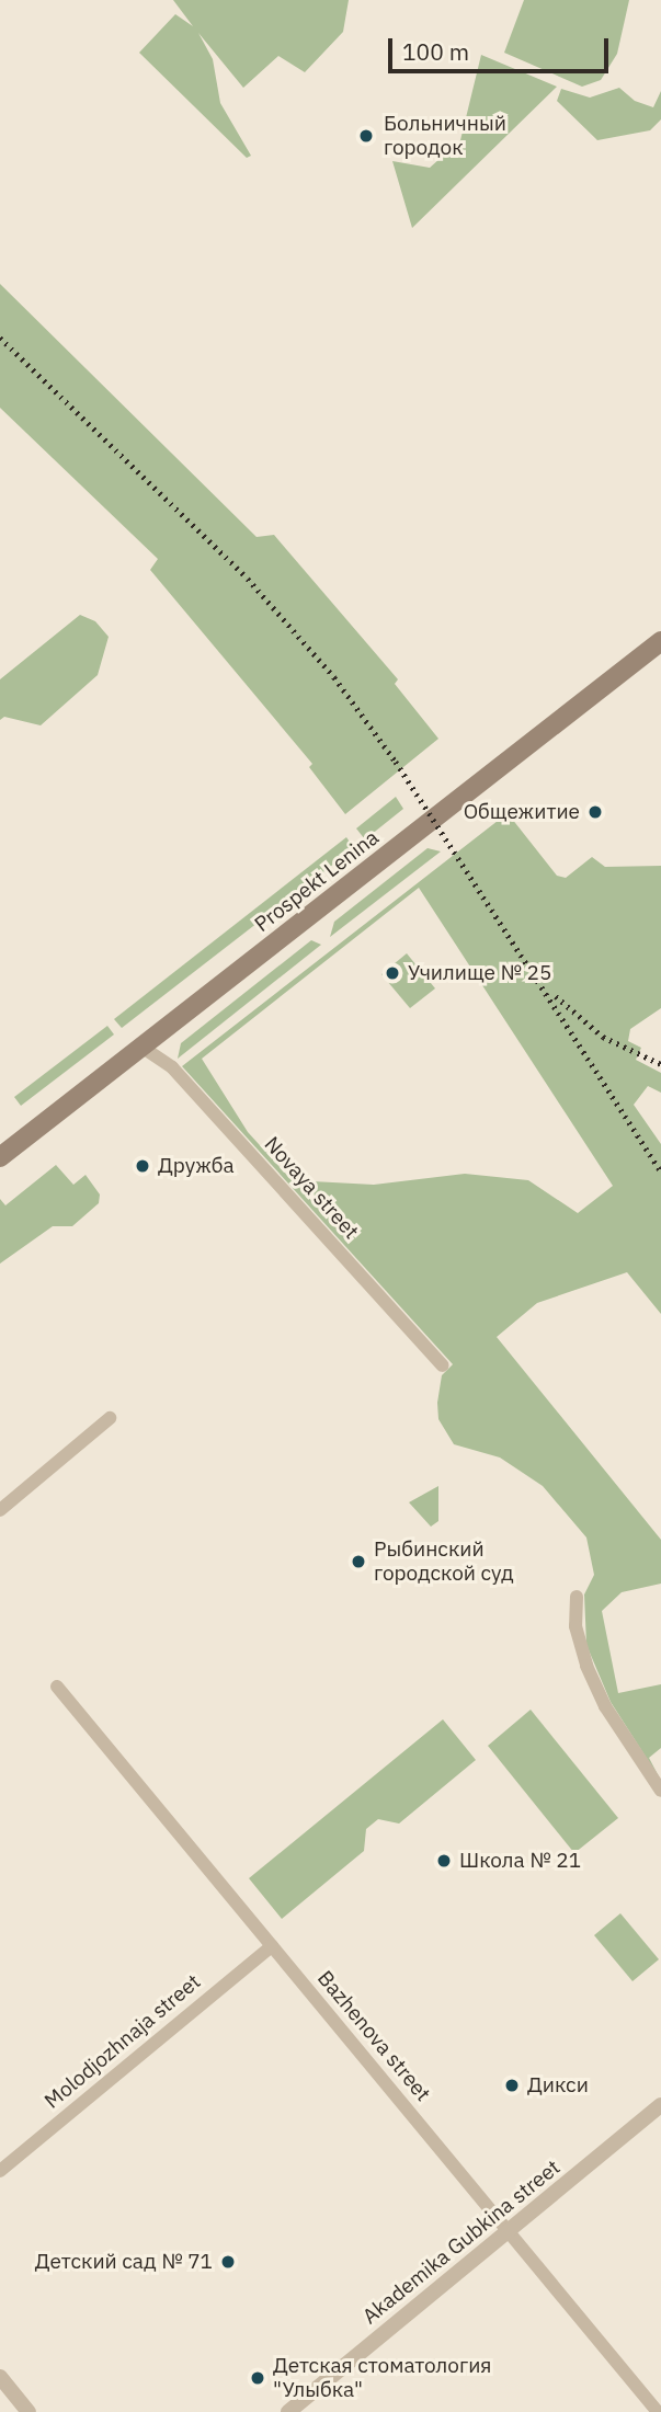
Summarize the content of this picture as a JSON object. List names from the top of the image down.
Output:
{
  "streets": {
    "main road": ["Prospekt Lenina"],
    "street": [
      "Novaya street",
      "Bazhenova street",
      "Molodjozhnaja street",
      "Akademika Gubkina street"
    ]
  },
  "crossings": [
    ["Prospekt Lenina", "Novaya street"],
    ["Bazhenova street", "Molodjozhnaja street"],
    ["Bazhenova street", "Akademika Gubkina street"]
  ],
  "places": [
    "Больничный городок",
    "Общежитие",
    "Училище № 25",
    "Дружба",
    "Рыбинский городской суд",
    "Школа № 21",
    "Дикси",
    "Детский сад № 71",
    "Детская стоматология \"Улыбка\""
  ],
  "scale_bar": "100 m"
}
